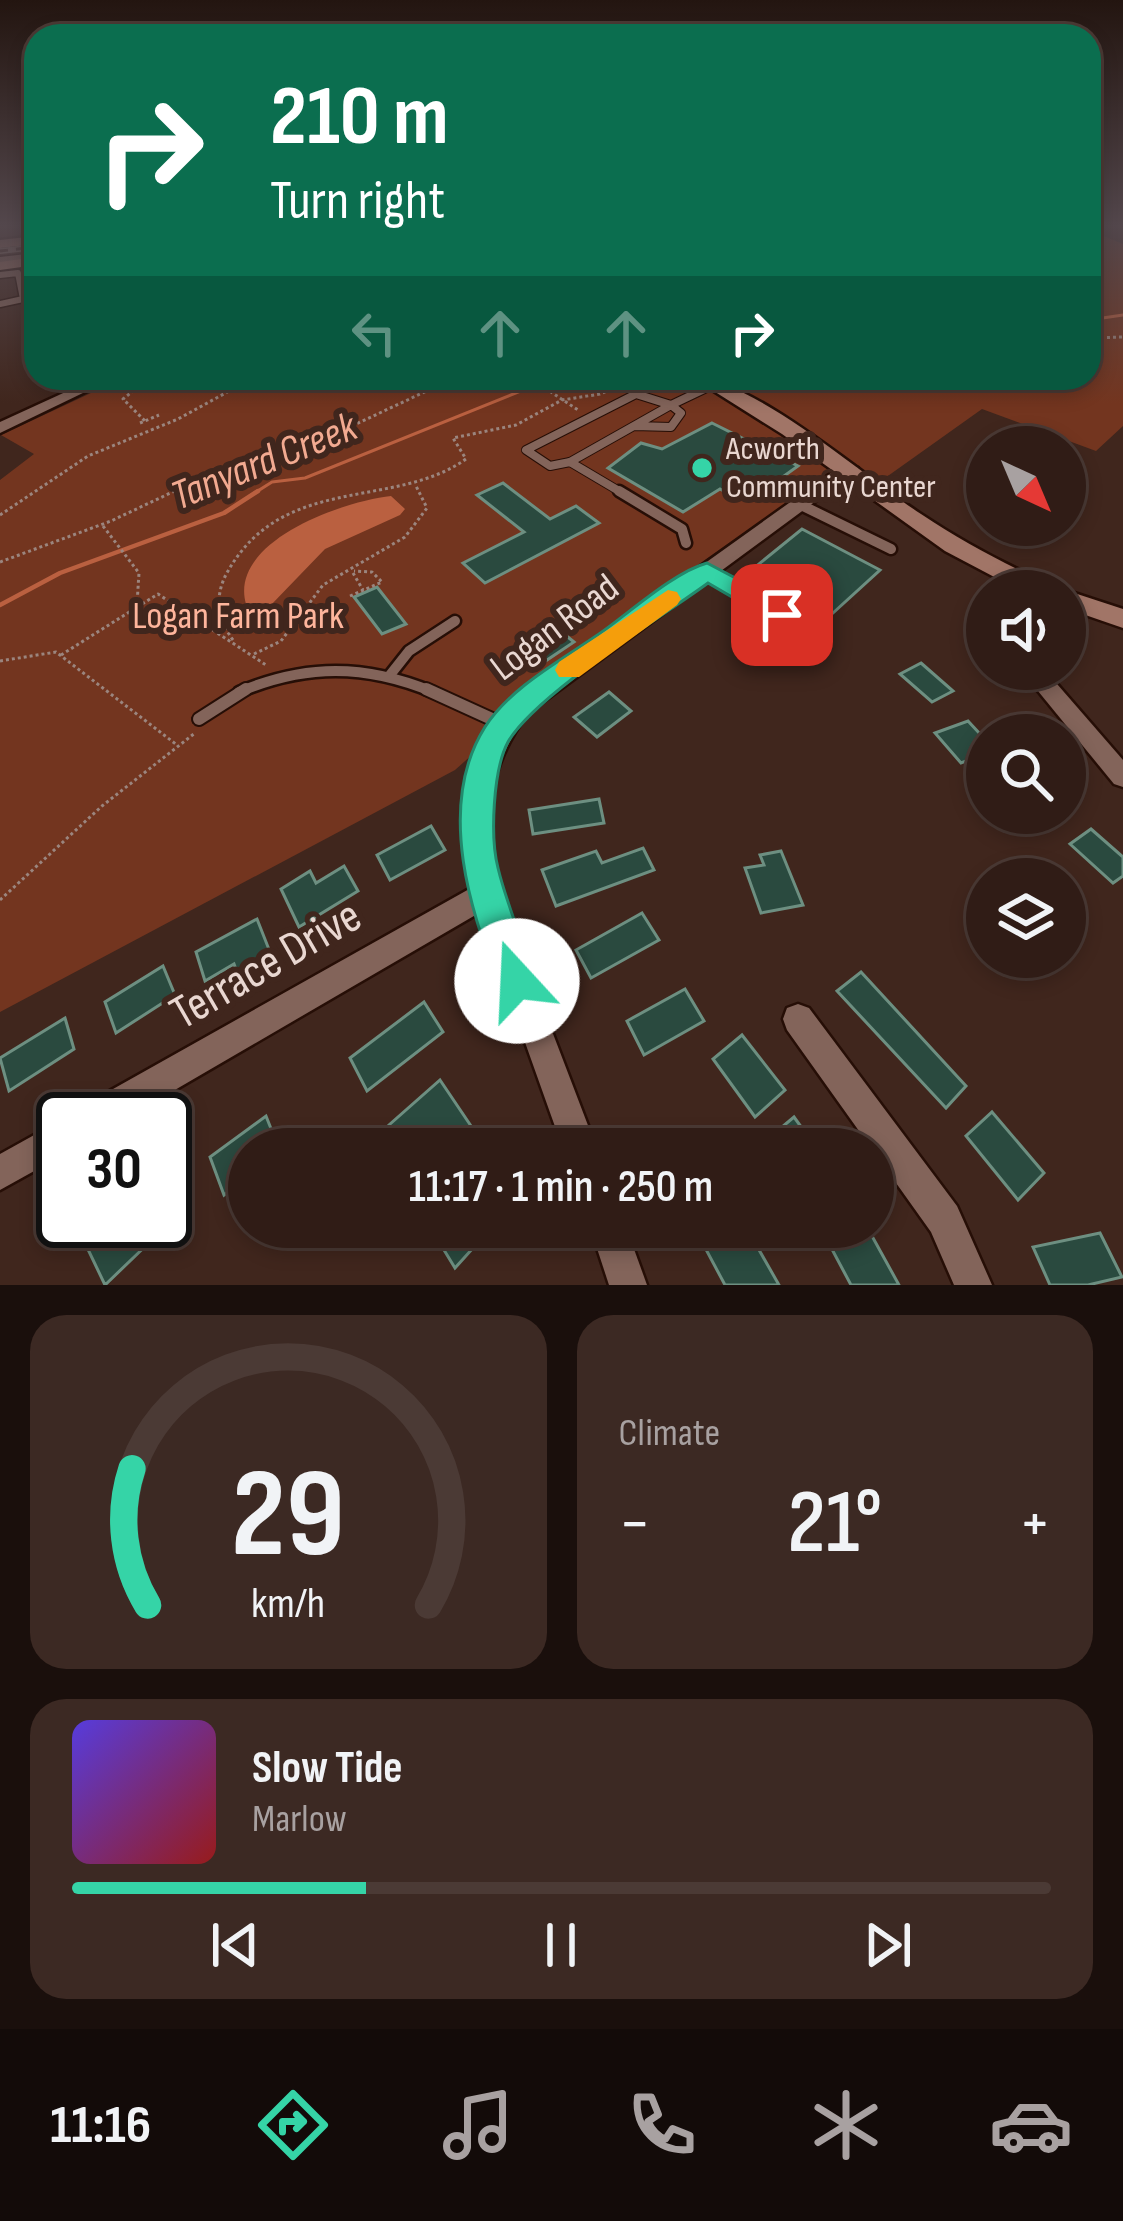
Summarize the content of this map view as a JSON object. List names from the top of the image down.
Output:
{
  "streets": {
    "street": ["Logan Road", "Terrace Drive"]
  },
  "crossings": [
    ["Logan Road", "Terrace Drive"]
  ],
  "water": ["Tanyard Creek"],
  "parks": ["Logan Farm Park"],
  "places": ["Acworth Community Center"],
  "north": "bottom right",
  "page": {
    "turn": ["210 m", "Turn right"],
    "limit": "30",
    "trip": "11:17 · 1 min · 250 m",
    "tile": "Climate",
    "heat": ["−", "21°", "+"],
    "song": ["Slow Tide", "Marlow"],
    "tabs": "11:16",
    "gauge": ["29", "km/h"]
  }
}
